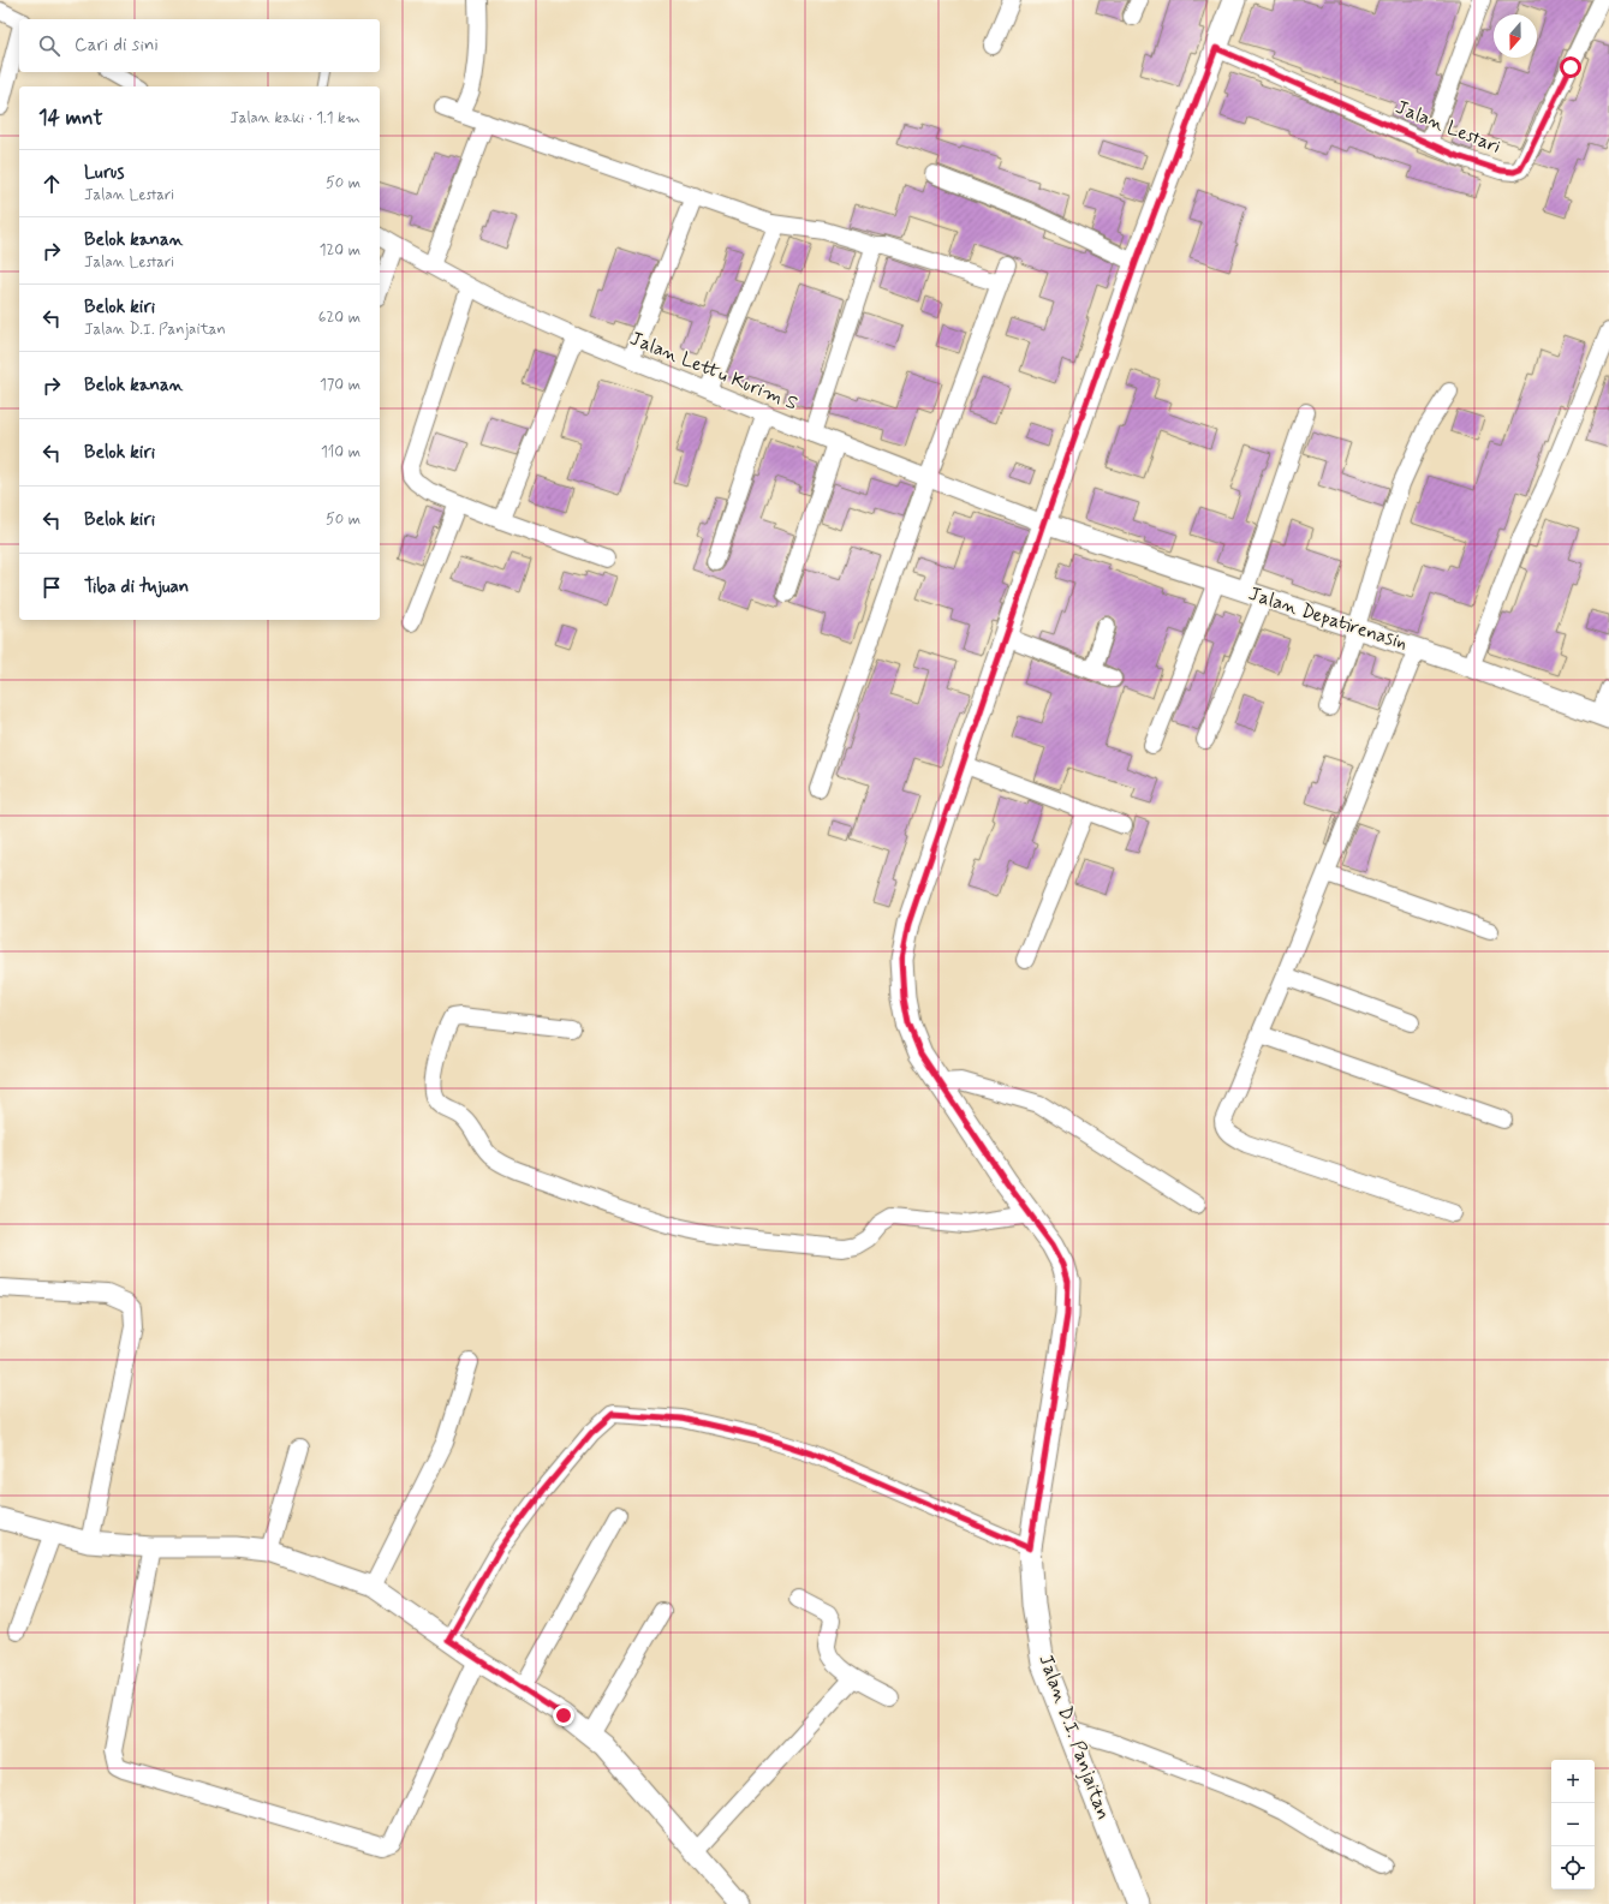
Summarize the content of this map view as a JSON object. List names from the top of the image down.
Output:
{
  "streets": {
    "main road": ["Jalan D.I. Panjaitan"],
    "street": ["Jalan Lestari", "Jalan Lettu Kurim S", "Jalan Depatirenasin"]
  },
  "crossings": [
    ["Jalan Lestari", "Jalan D.I. Panjaitan"],
    ["Jalan Lettu Kurim S", "Jalan Depatirenasin"],
    ["Jalan Lettu Kurim S", "Jalan D.I. Panjaitan"],
    ["Jalan Depatirenasin", "Jalan D.I. Panjaitan"]
  ],
  "north": "bottom",
  "page": {
    "search": "Cari di sini",
    "heading": ["14 mnt", "Jalan kaki · 1.1 km"],
    "list": [
      ["Lurus", "Jalan Lestari", "50 m"],
      ["Belok kanan", "Jalan Lestari", "120 m"],
      ["Belok kiri", "Jalan D.I. Panjaitan", "620 m"],
      ["Belok kanan", "170 m"],
      ["Belok kiri", "110 m"],
      ["Belok kiri", "50 m"],
      "Tiba di tujuan"
    ],
    "map_buttons": ["+", "−"]
  }
}
